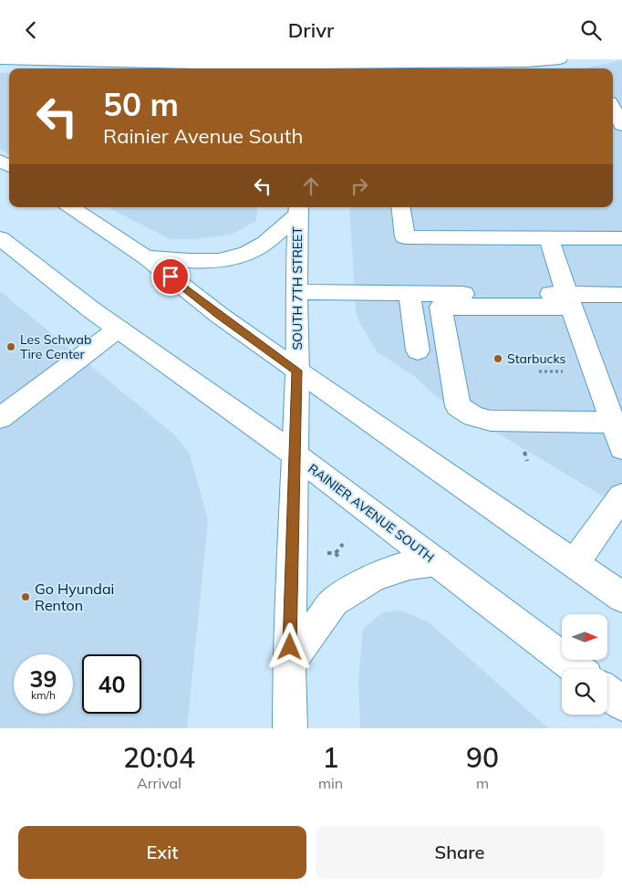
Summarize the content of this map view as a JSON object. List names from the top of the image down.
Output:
{
  "streets": {
    "main road": ["SOUTH 7TH STREET", "RAINIER AVENUE SOUTH"]
  },
  "crossings": [
    ["SOUTH 7TH STREET", "RAINIER AVENUE SOUTH"]
  ],
  "places": ["Les Schwab Tire Center", "Starbucks", "Go Hyundai Renton"],
  "north": "right",
  "page": {
    "header": "Drivr",
    "turn": ["50 m", "Rainier Avenue South"],
    "speed": "39 km/h",
    "limit": "40",
    "eta": [
      "20:04",
      "Arrival",
      "1",
      "min",
      "90",
      "m"
    ],
    "buttons": ["Exit", "Share"]
  }
}
